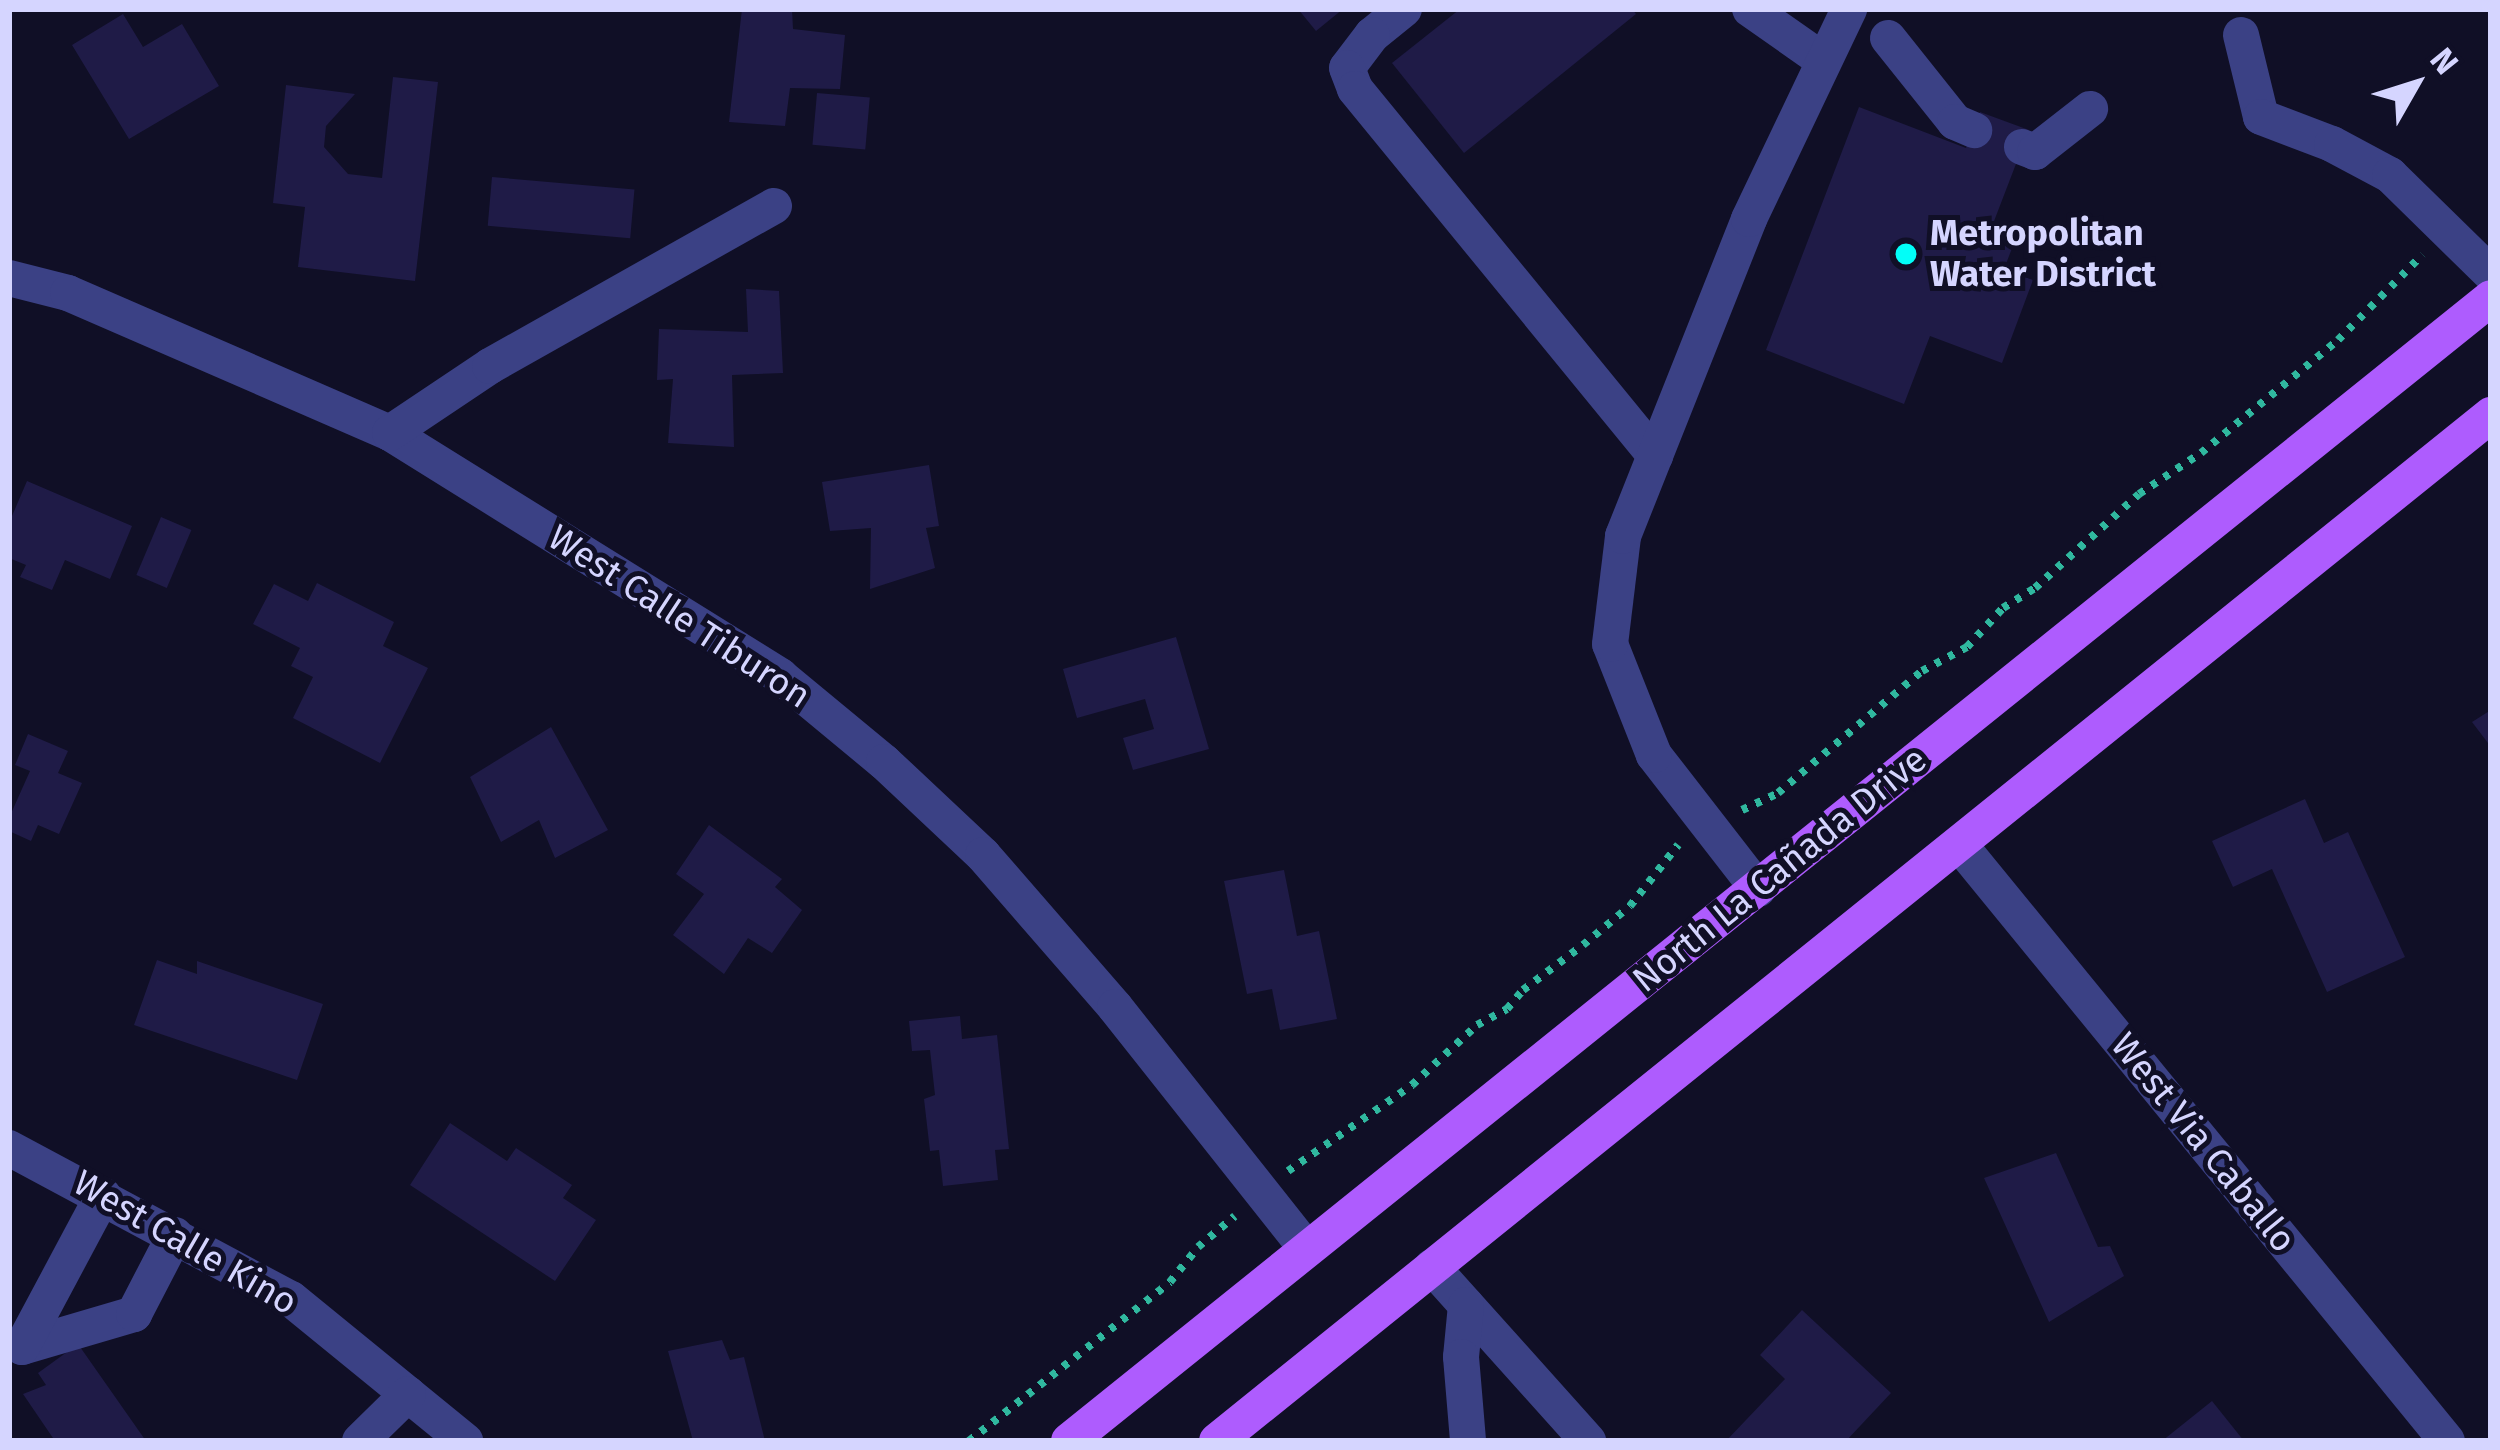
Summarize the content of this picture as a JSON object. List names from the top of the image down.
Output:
{
  "streets": {
    "main road": ["North La Cañada Drive"],
    "street": ["West Calle Tiburon", "West Via Caballo", "West Calle Kino"]
  },
  "crossings": [
    ["West Calle Tiburon", "North La Cañada Drive"]
  ],
  "places": ["Metropolitan Water District"],
  "north": "top right"
}
